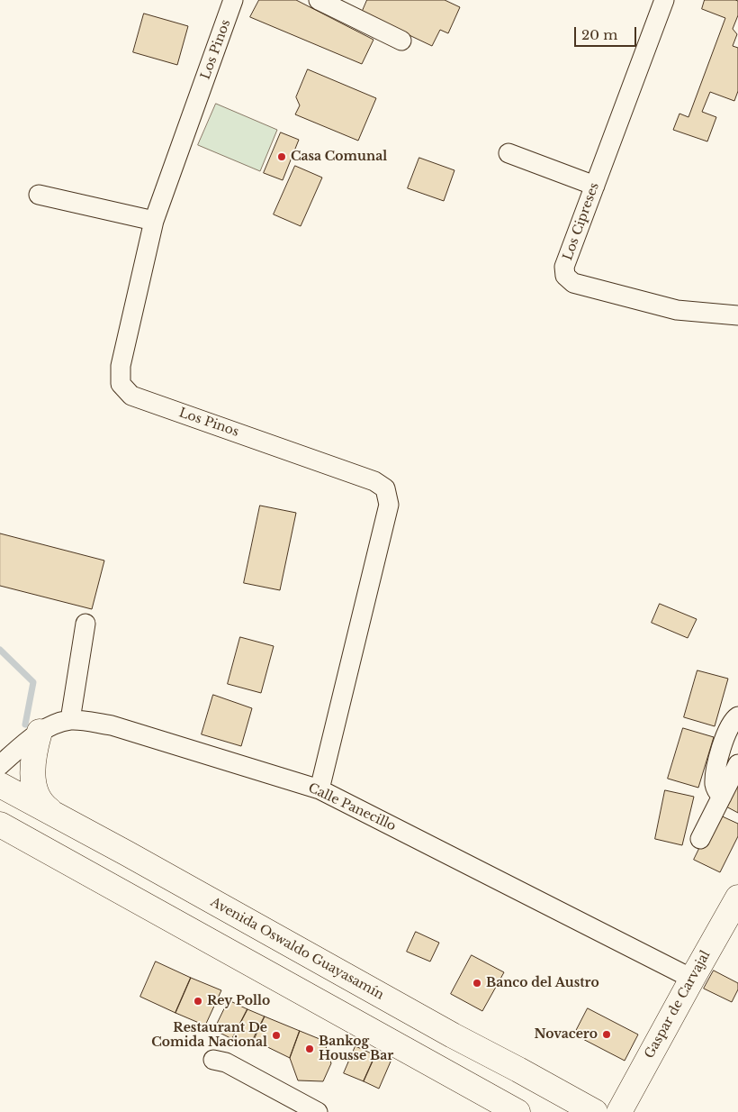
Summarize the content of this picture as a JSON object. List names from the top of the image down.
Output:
{
  "streets": {
    "main road": ["Avenida Oswaldo Guayasamín", "Gaspar de Carvajal"],
    "street": ["Los Pinos", "Los Cipreses", "Calle Panecillo"]
  },
  "crossings": [
    ["Los Pinos", "Calle Panecillo"],
    ["Calle Panecillo", "Gaspar de Carvajal"]
  ],
  "places": [
    "Casa Comunal",
    "Banco del Austro",
    "Rey Pollo",
    "Novacero",
    "Restaurant De Comida Nacional",
    "Bankog Housse Bar"
  ],
  "scale_bar": "20 m"
}
